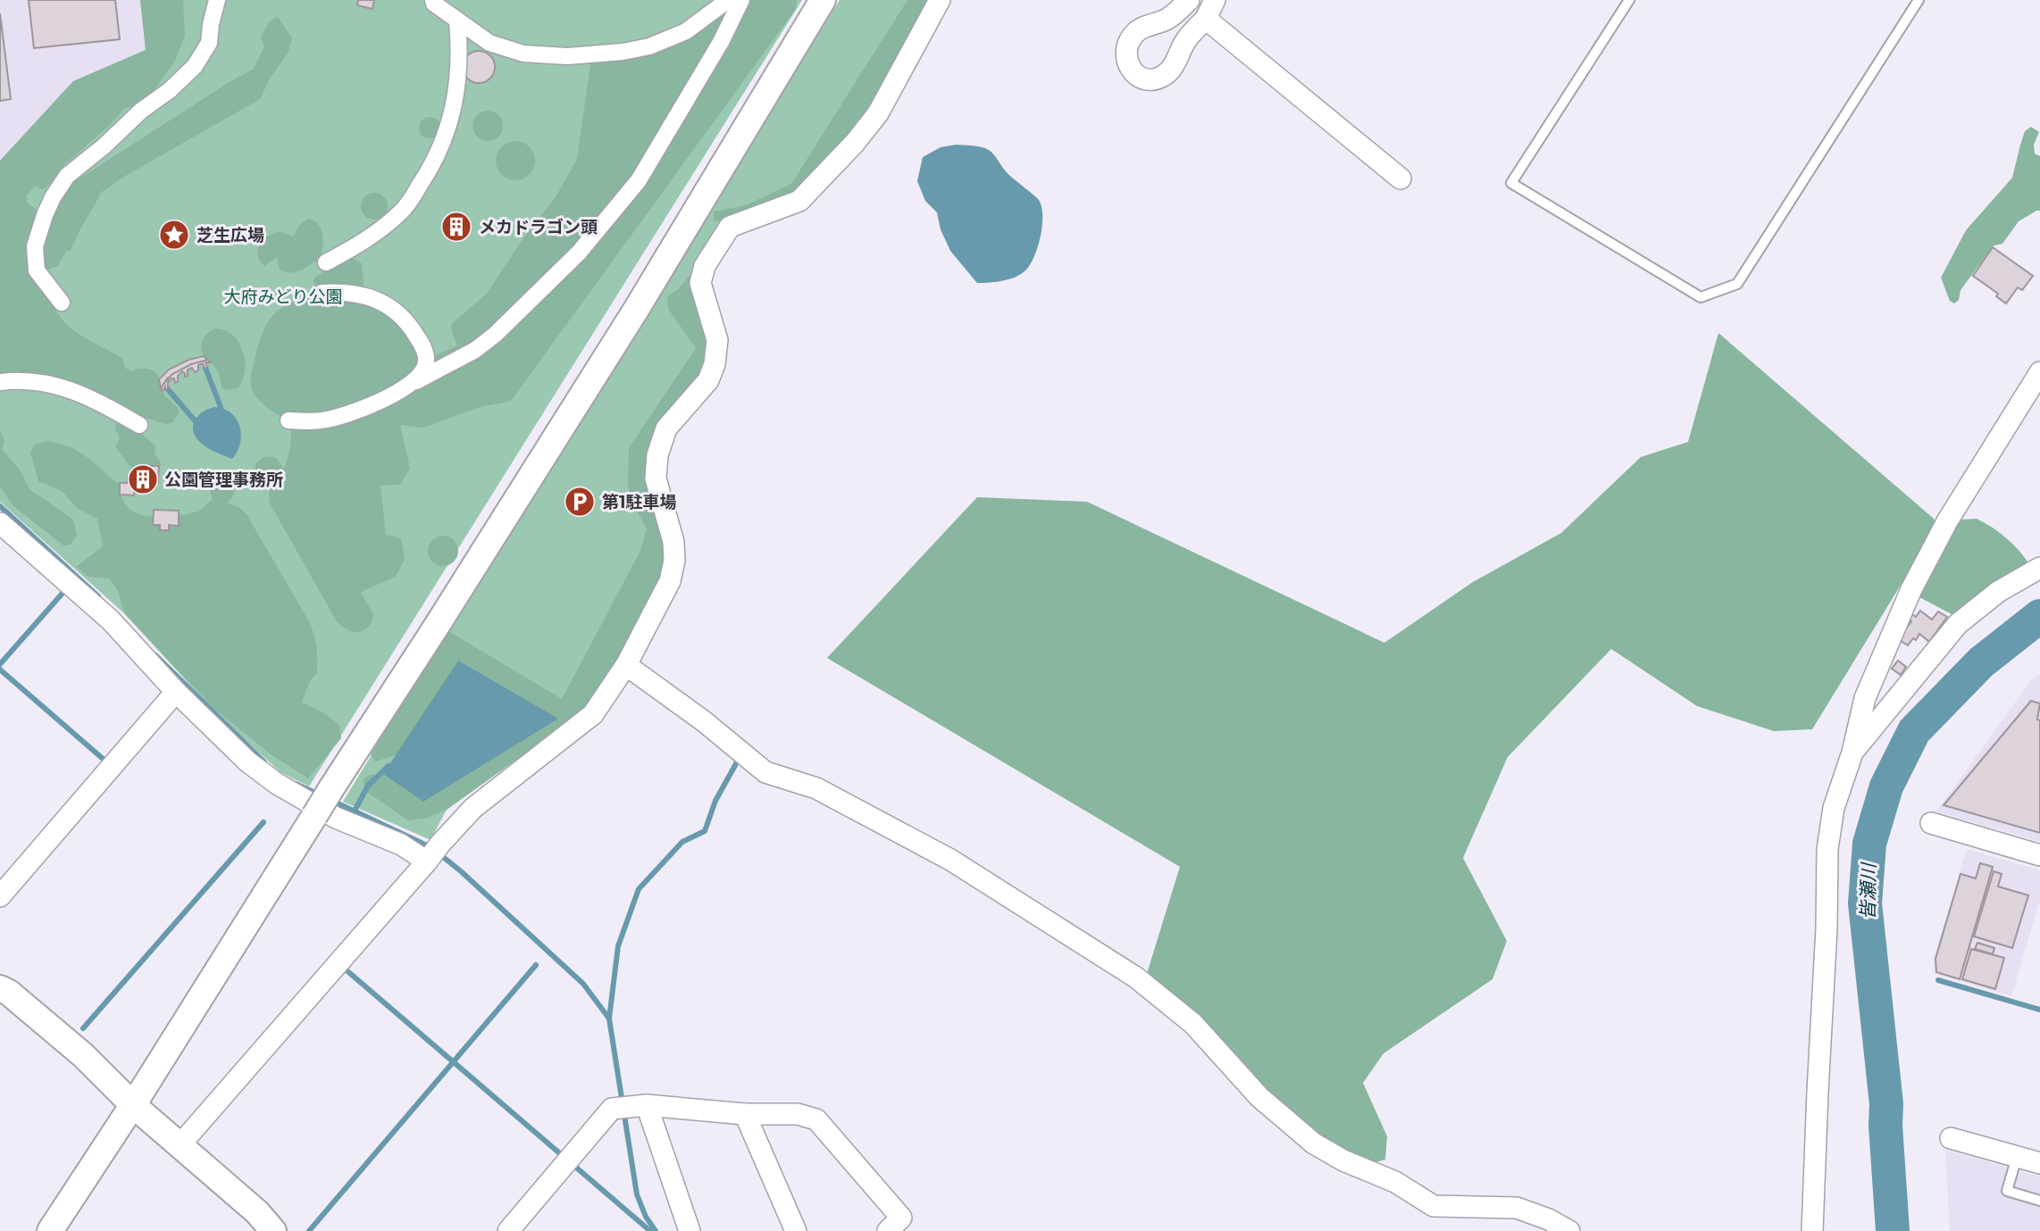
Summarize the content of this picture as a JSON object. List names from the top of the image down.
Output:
{
  "water": ["皆瀬川"],
  "parks": ["大府みどり公園"],
  "places": {
    "building": ["メカドラゴン頭", "公園管理事務所"],
    "place": ["芝生広場"],
    "parking": ["第1駐車場"]
  }
}
